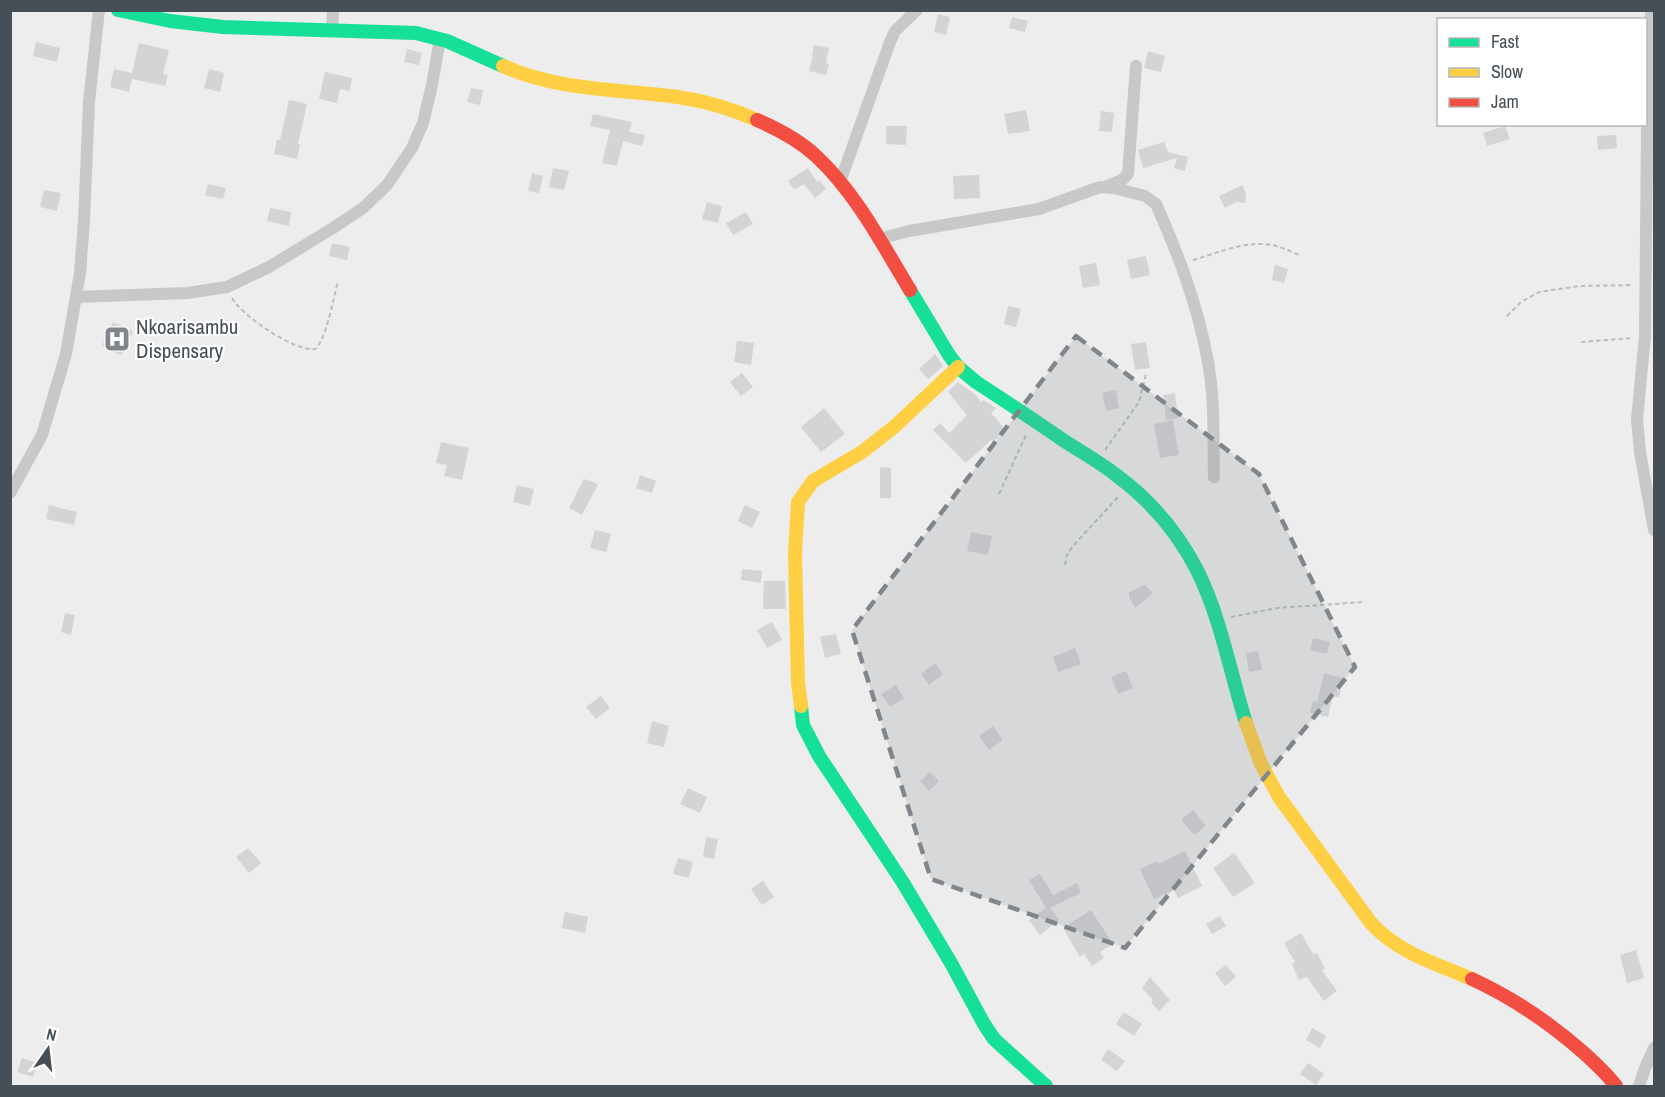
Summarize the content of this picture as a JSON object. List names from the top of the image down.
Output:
{
  "places": {
    "hospital": ["Nkoarisambu Dispensary"]
  },
  "legend": ["Fast", "Slow", "Jam"],
  "north": "top"
}
